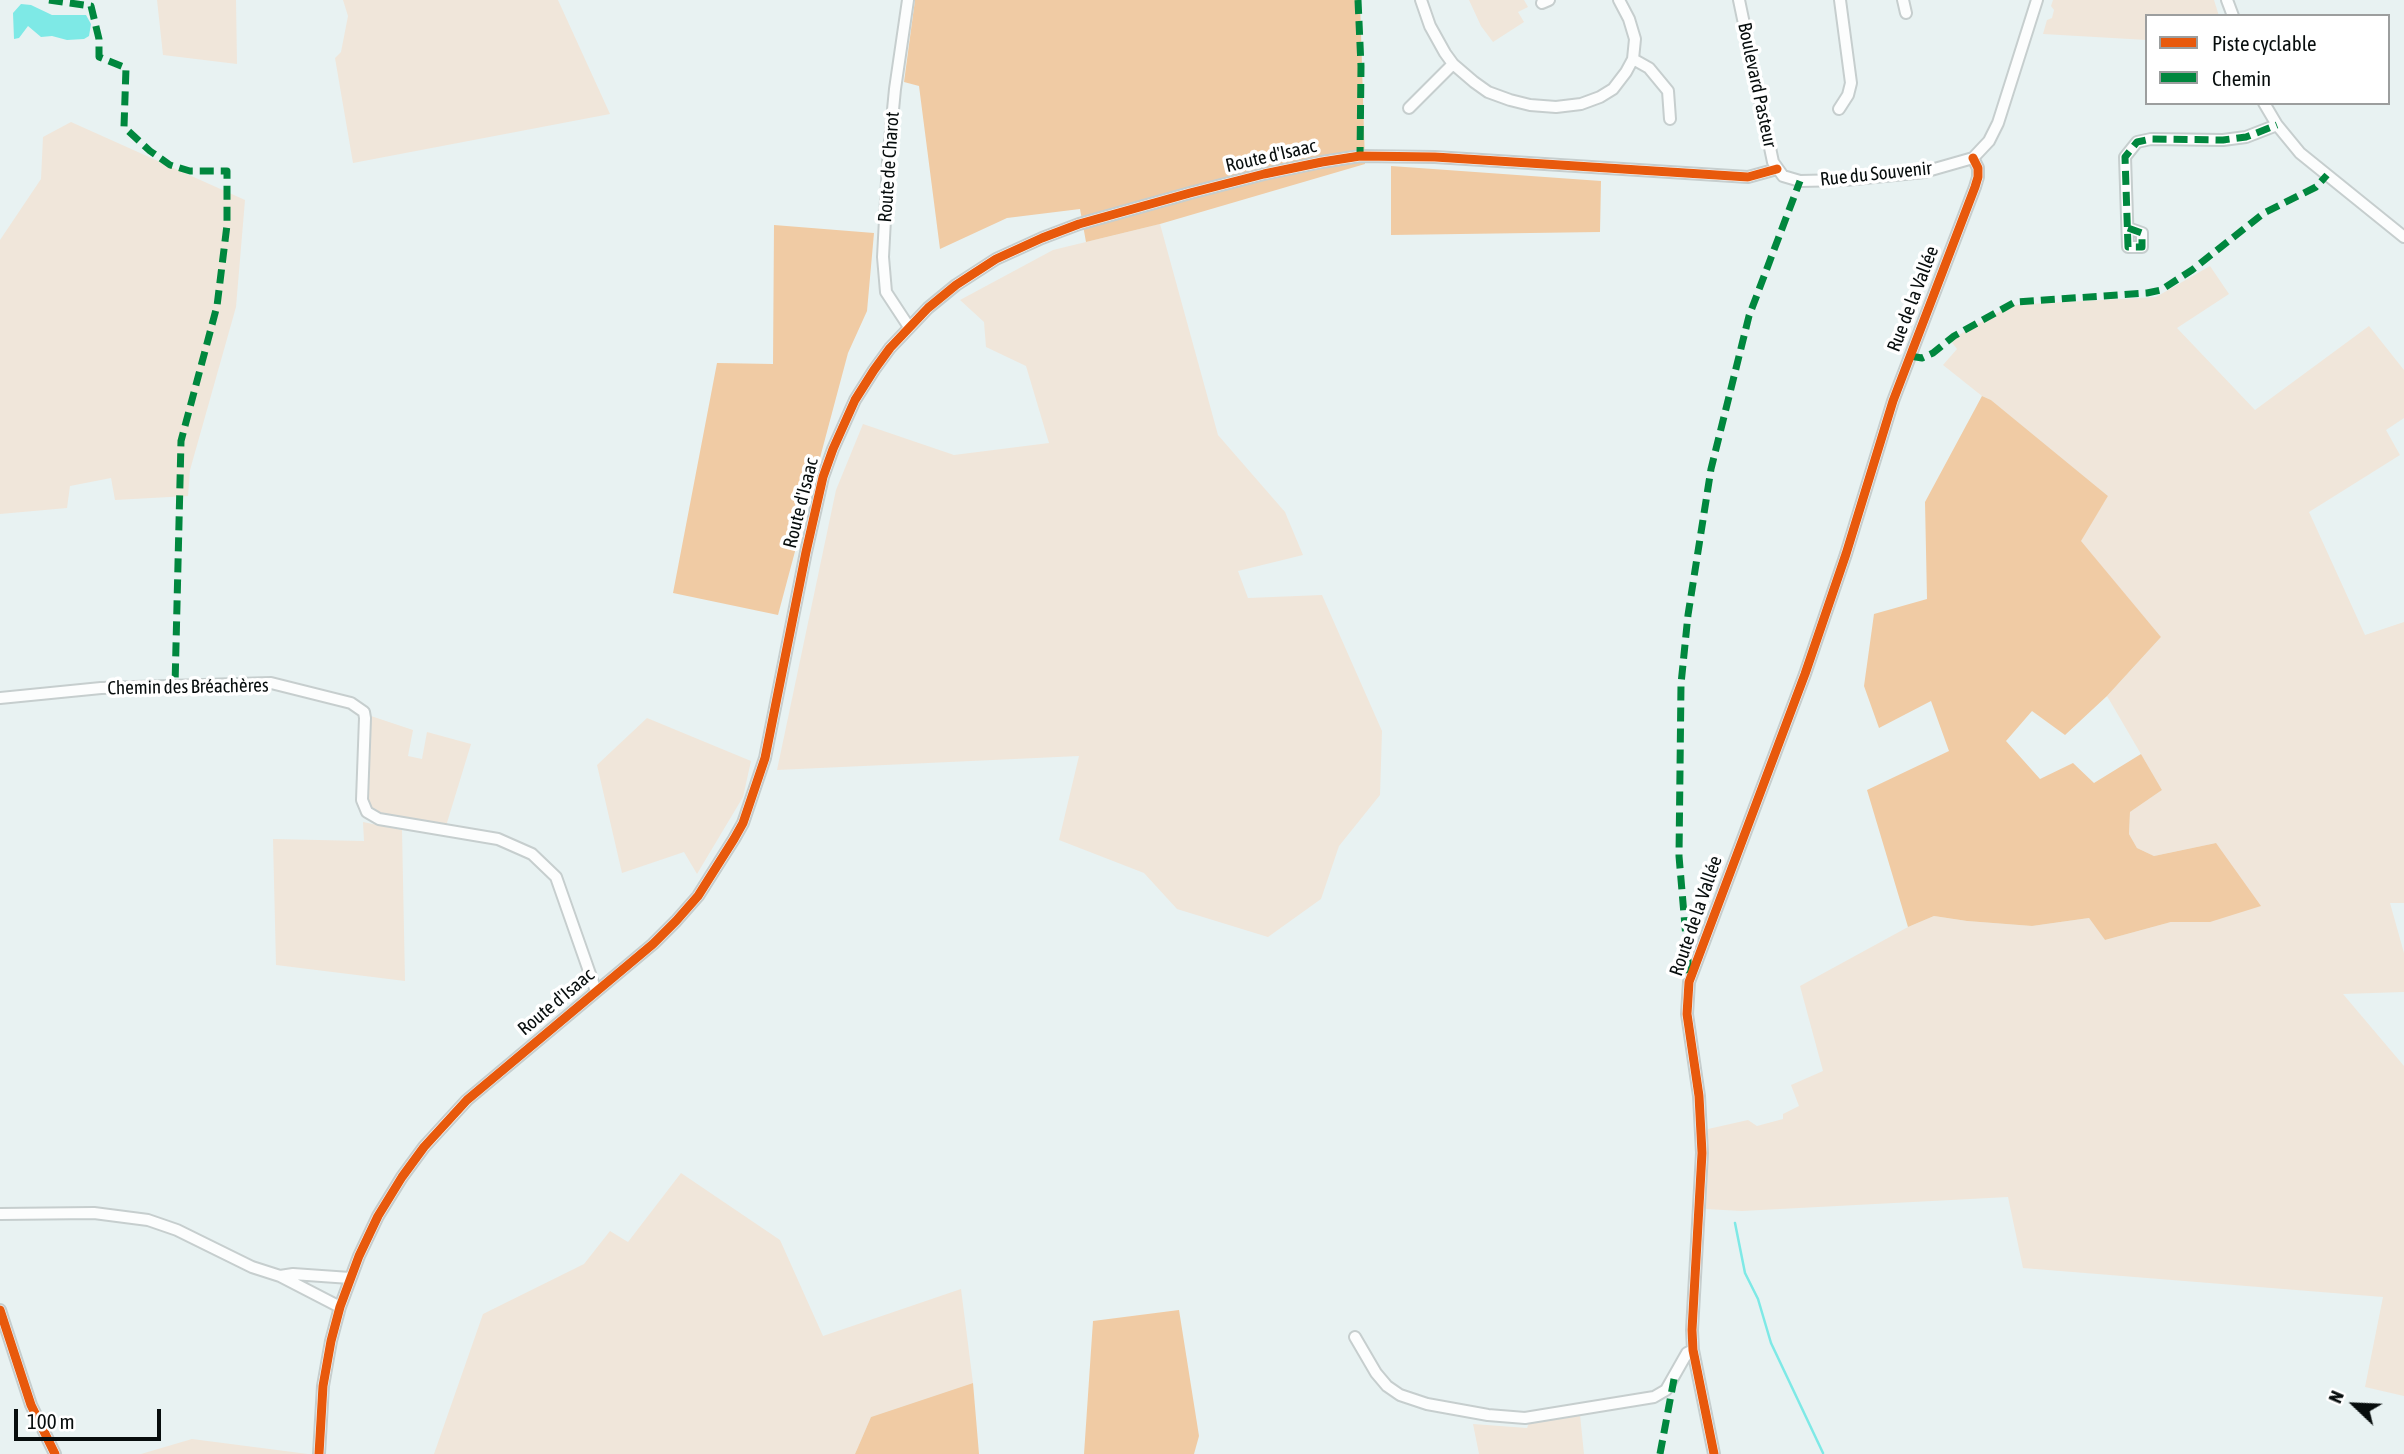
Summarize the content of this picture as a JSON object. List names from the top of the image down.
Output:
{
  "streets": {
    "street": [
      "Boulevard Pasteur",
      "Route d'Isaac",
      "Route de Charot",
      "Rue du Souvenir",
      "Rue de la Vallée",
      "Chemin des Bréachères",
      "Route de la Vallée"
    ]
  },
  "crossings": [
    ["Boulevard Pasteur", "Route d'Isaac"],
    ["Boulevard Pasteur", "Rue du Souvenir"],
    ["Route d'Isaac", "Route de Charot"],
    ["Route d'Isaac", "Rue du Souvenir"],
    ["Route d'Isaac", "Chemin des Bréachères"],
    ["Rue du Souvenir", "Rue de la Vallée"],
    ["Rue de la Vallée", "Route de la Vallée"]
  ],
  "legend": ["Piste cyclable", "Chemin"],
  "scale_bar": "100 m",
  "north": "top left"
}
